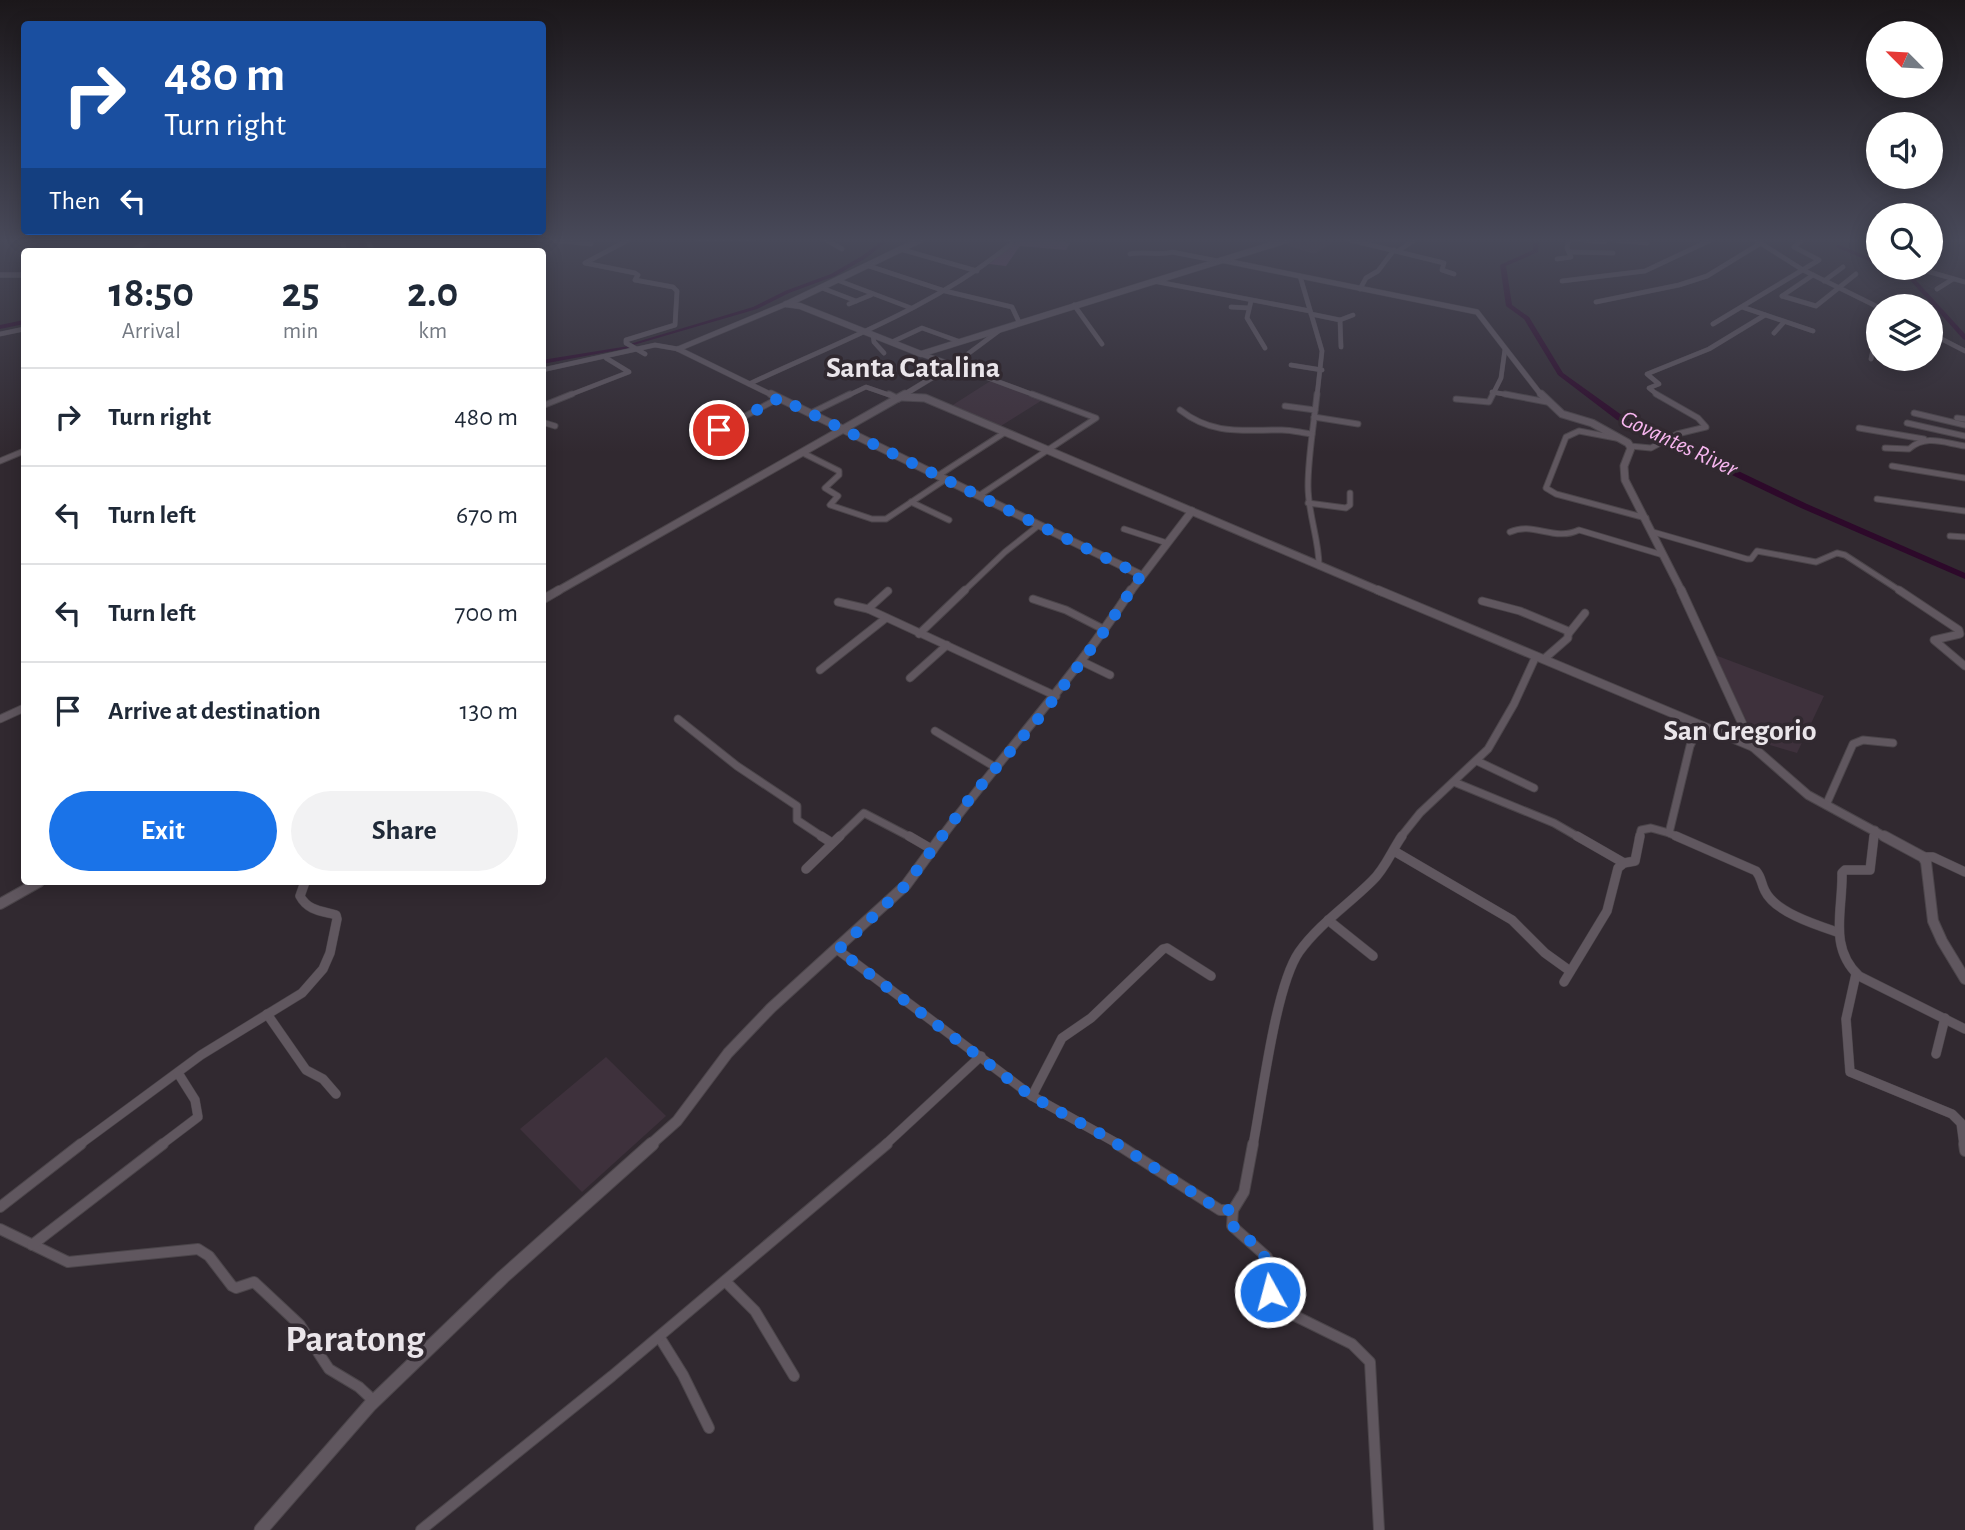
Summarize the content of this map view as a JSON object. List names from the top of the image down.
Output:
{
  "districts": ["Santa Catalina", "San Gregorio", "Paratong"],
  "water": ["Govantes River"],
  "north": "top left",
  "page": {
    "turn": ["480 m", "Turn right"],
    "then": "Then",
    "eta": [
      "18:50",
      "Arrival",
      "25",
      "min",
      "2.0",
      "km"
    ],
    "list": [
      {
        "name": "Turn right",
        "value": "480 m"
      },
      {
        "name": "Turn left",
        "value": "670 m"
      },
      {
        "name": "Turn left",
        "value": "700 m"
      },
      {
        "name": "Arrive at destination",
        "value": "130 m"
      }
    ],
    "buttons": ["Exit", "Share"]
  }
}
